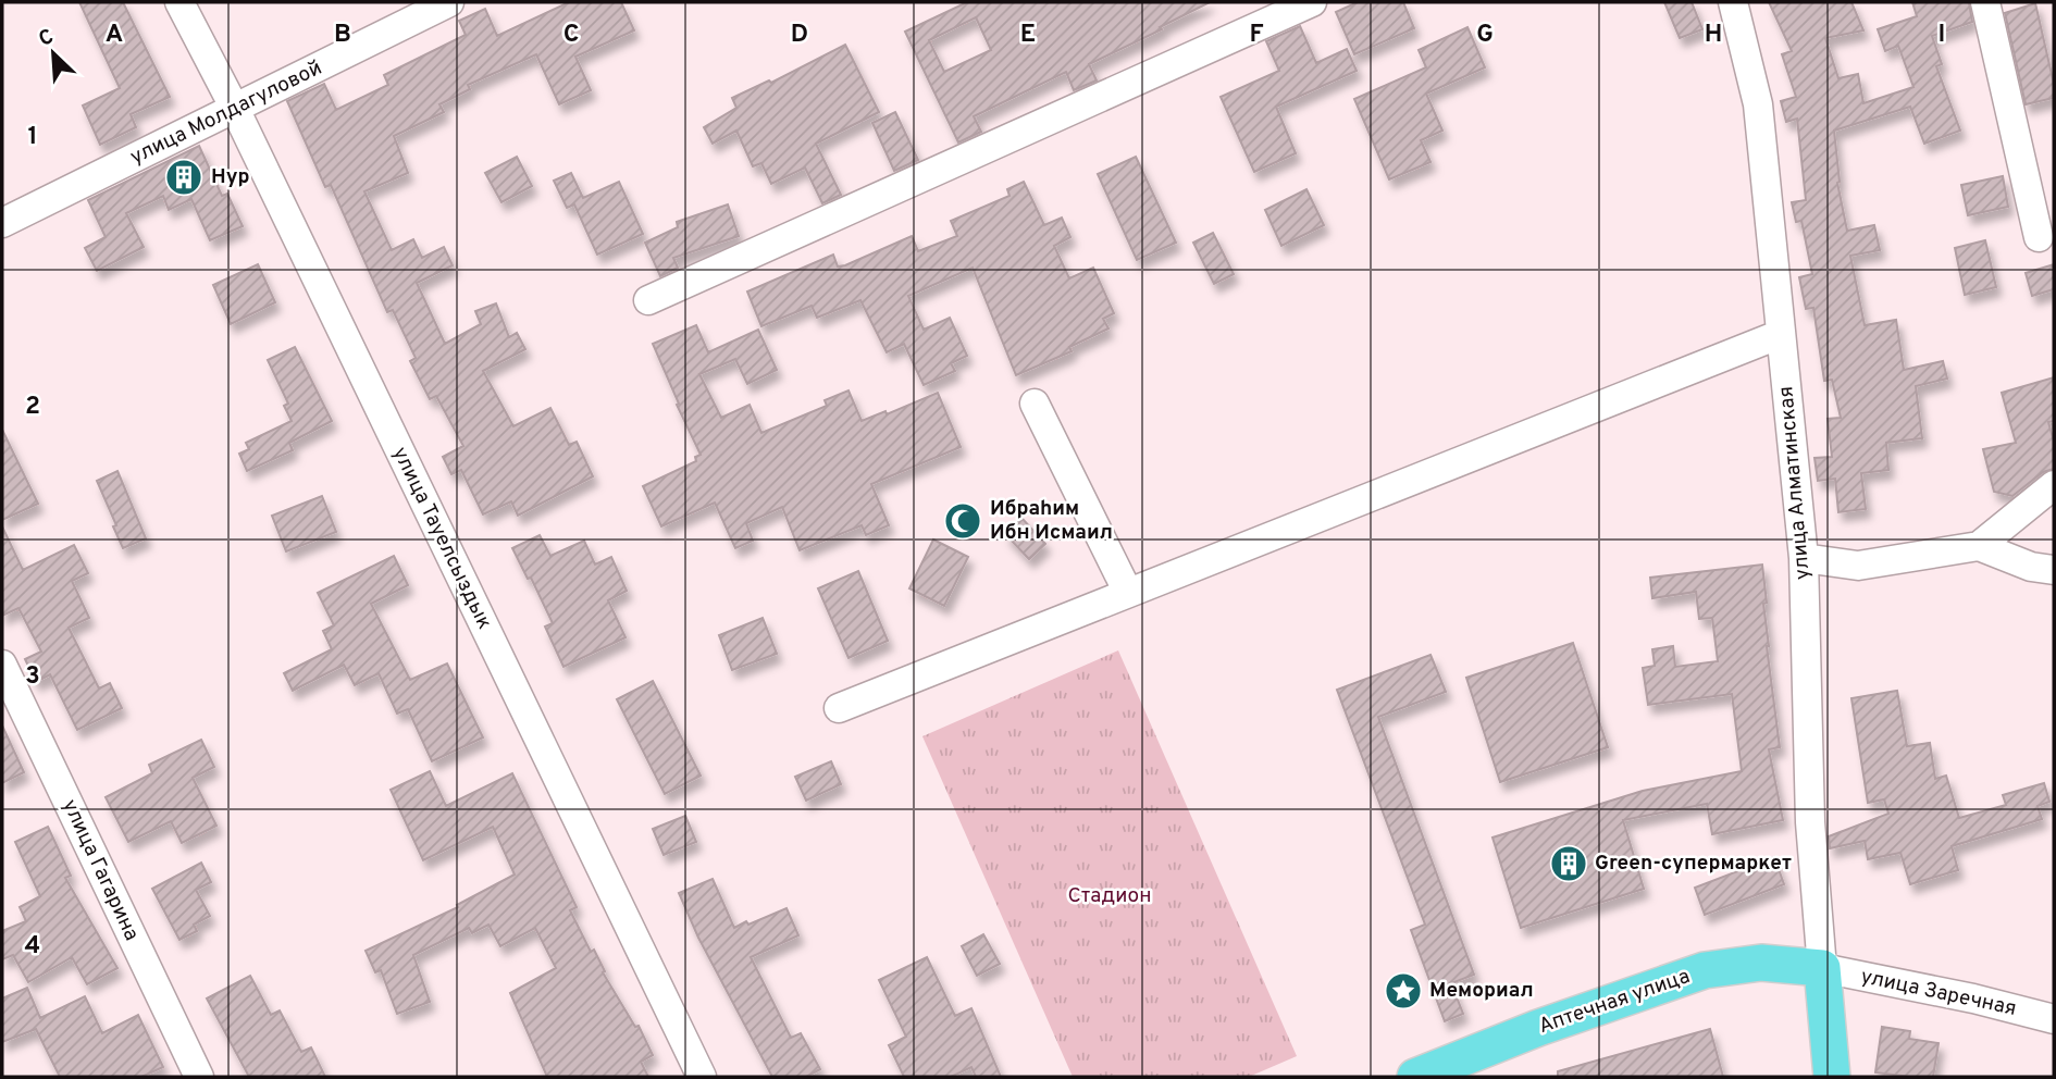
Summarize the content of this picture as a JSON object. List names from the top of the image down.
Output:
{
  "streets": {
    "main road": ["Аптечная улица"],
    "street": [
      "улица Молдагуловой",
      "улица Алматинская",
      "улица Тауелсыздык",
      "улица Гагарина",
      "улица Заречная"
    ]
  },
  "crossings": [
    ["улица Молдагуловой", "улица Тауелсыздык"],
    ["улица Алматинская", "улица Заречная"],
    ["улица Алматинская", "Аптечная улица"],
    ["улица Заречная", "Аптечная улица"]
  ],
  "parks": ["Стадион"],
  "places": {
    "building": ["Нур", "Green-супермаркет"],
    "mosque": ["Ибраһим Ибн Исмаил"],
    "place": ["Мемориал"]
  },
  "north": "top left",
  "grid": {
    "columns": [
      "A",
      "B",
      "C",
      "D",
      "E",
      "F",
      "G",
      "H",
      "I"
    ],
    "rows": [
      "1",
      "2",
      "3",
      "4"
    ]
  }
}
